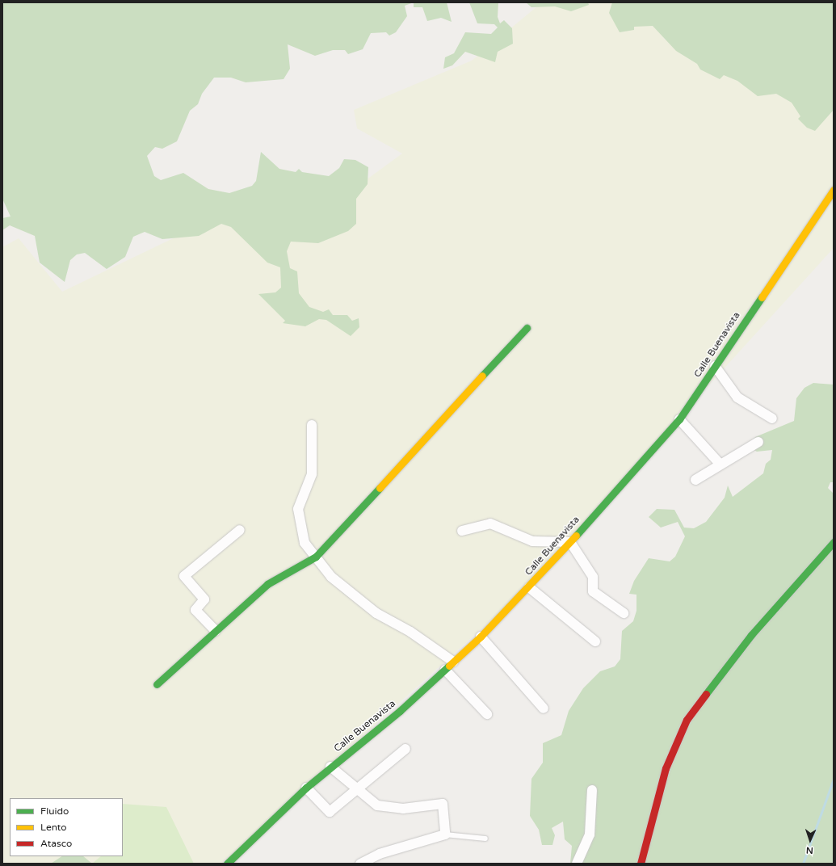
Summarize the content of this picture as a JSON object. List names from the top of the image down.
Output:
{
  "streets": {
    "street": ["Calle Buenavista"]
  },
  "legend": ["Fluido", "Lento", "Atasco"],
  "north": "bottom"
}
